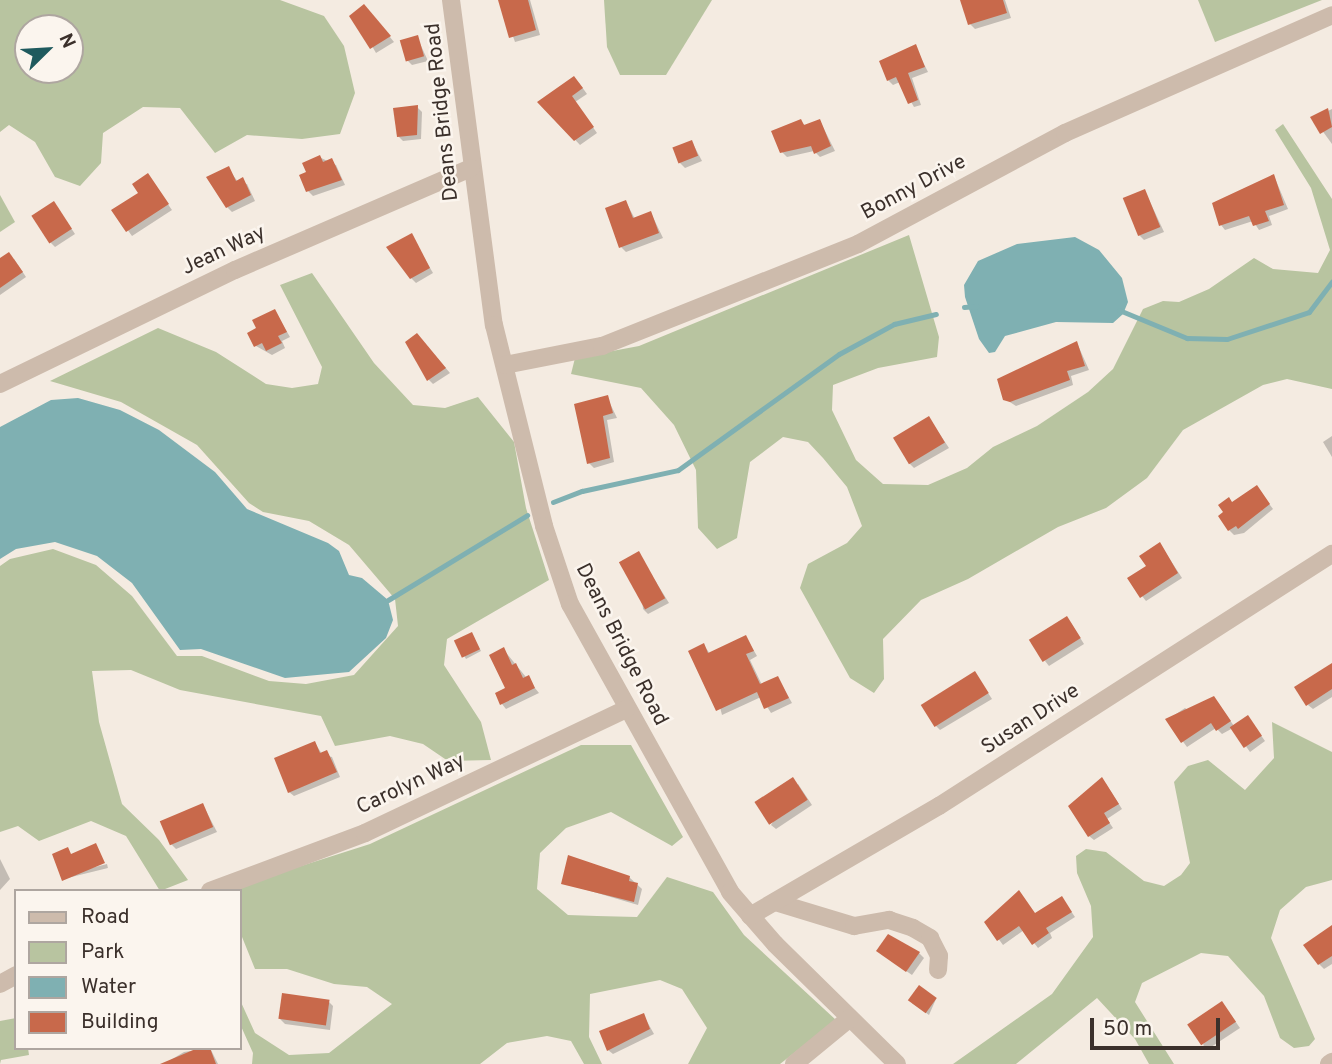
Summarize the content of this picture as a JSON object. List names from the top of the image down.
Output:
{
  "streets": {
    "street": [
      "Deans Bridge Road",
      "Bonny Drive",
      "Jean Way",
      "Susan Drive",
      "Carolyn Way"
    ]
  },
  "crossings": [
    ["Deans Bridge Road", "Bonny Drive"],
    ["Deans Bridge Road", "Jean Way"],
    ["Deans Bridge Road", "Susan Drive"],
    ["Deans Bridge Road", "Carolyn Way"]
  ],
  "legend": [
    "Road",
    "Park",
    "Water",
    "Building"
  ],
  "scale_bar": "50 m",
  "north": "top right"
}
